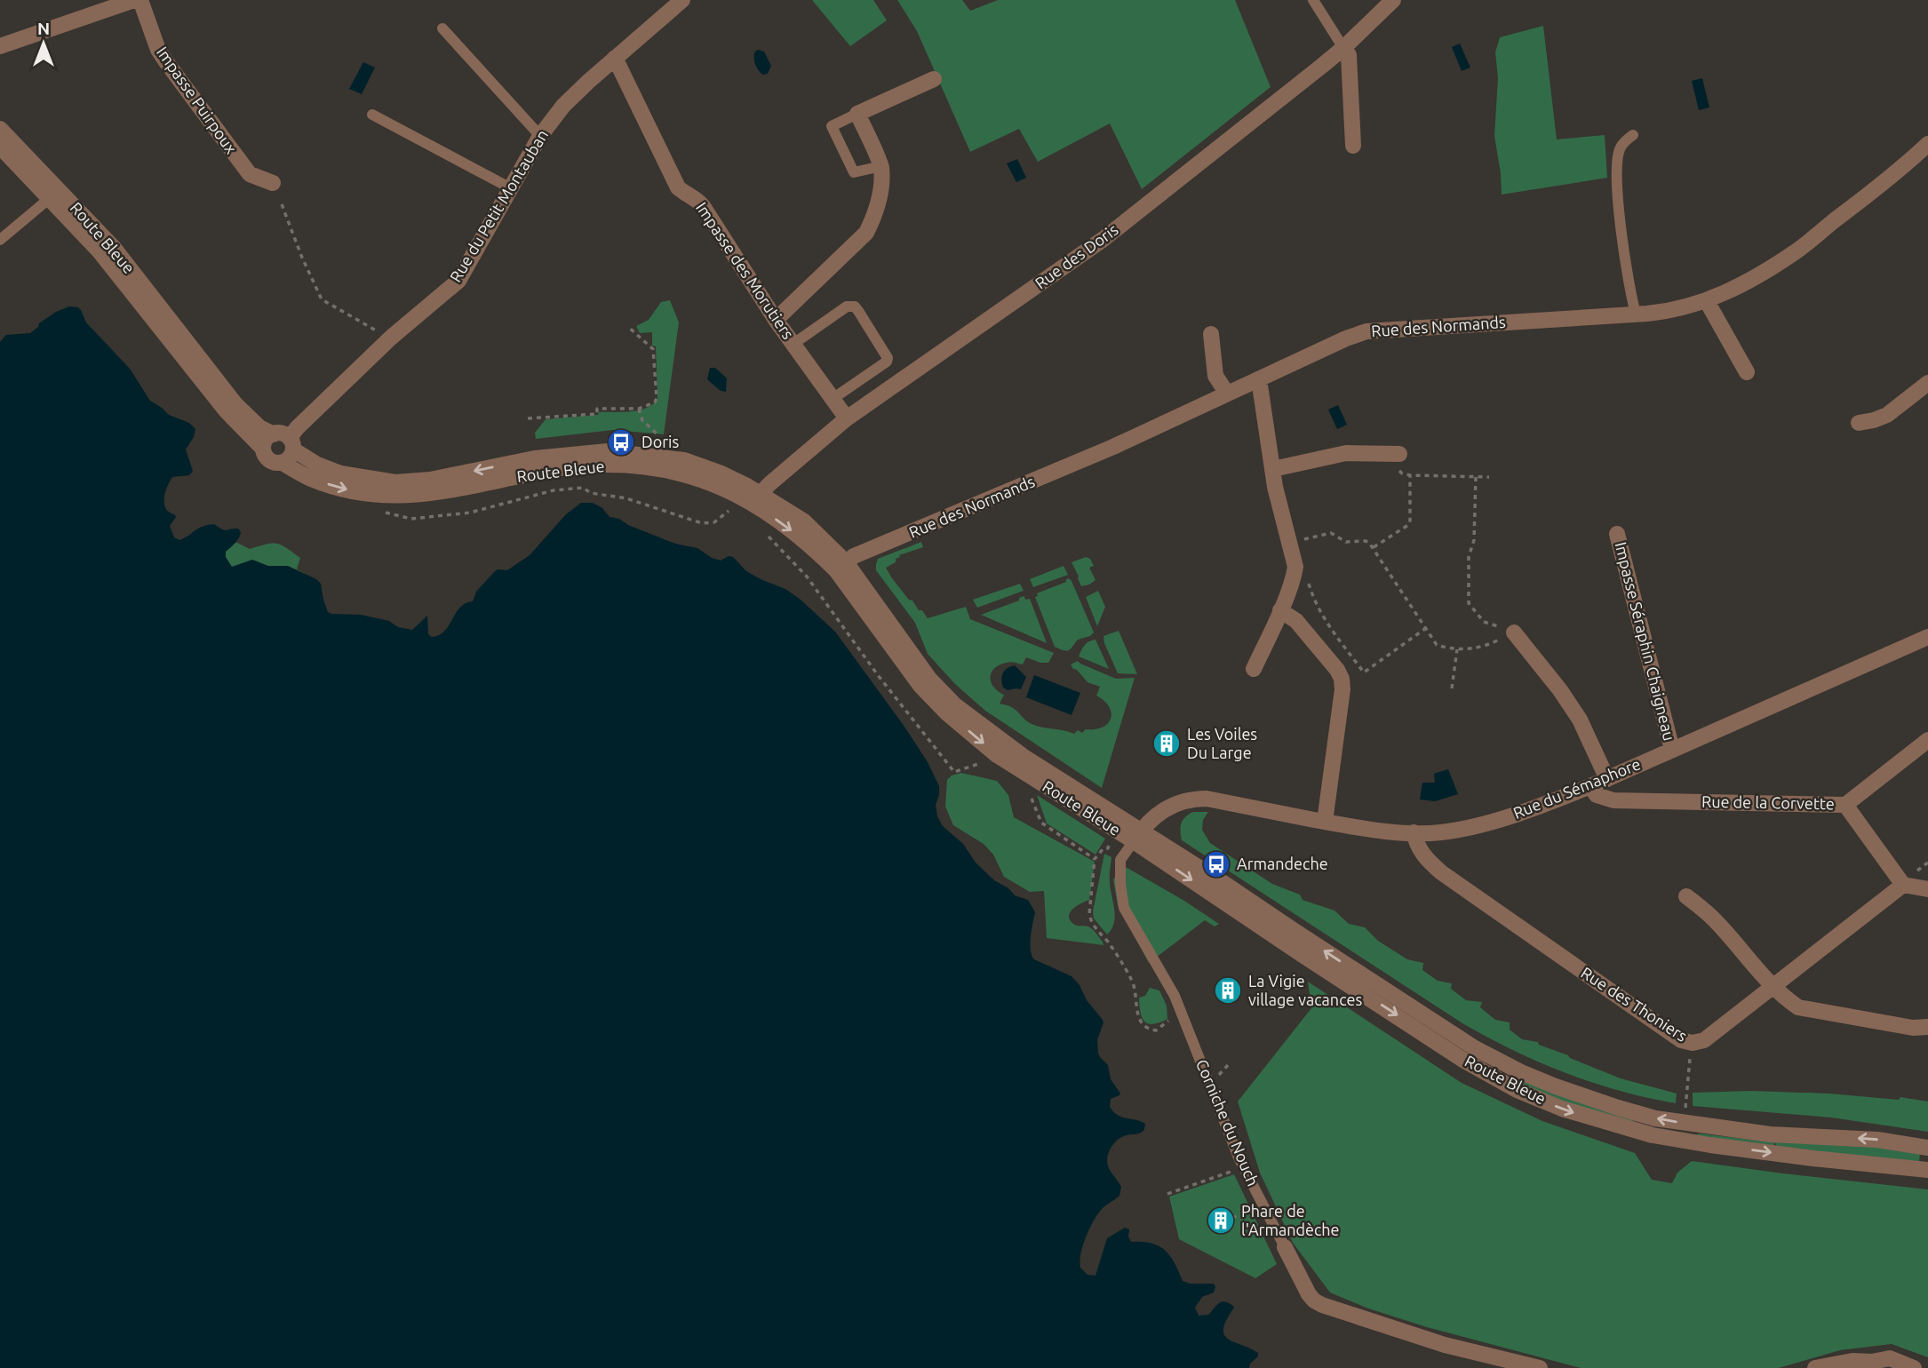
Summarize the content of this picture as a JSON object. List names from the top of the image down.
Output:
{
  "streets": {
    "street": [
      "Impasse Puirpoux",
      "Rue du Petit Montauban",
      "Route Bleue",
      "Rue des Doris",
      "Impasse des Morutiers",
      "Rue des Normands",
      "Impasse Séraphin Chaigneau",
      "Rue du Sémaphore",
      "Rue de la Corvette",
      "Rue des Thoniers",
      "Corniche du Nouch"
    ]
  },
  "crossings": [
    ["Rue du Petit Montauban", "Route Bleue"],
    ["Rue du Petit Montauban", "Impasse des Morutiers"],
    ["Route Bleue", "Rue des Doris"],
    ["Route Bleue", "Rue des Normands"],
    ["Route Bleue", "Rue du Sémaphore"],
    ["Route Bleue", "Corniche du Nouch"],
    ["Rue des Doris", "Impasse des Morutiers"],
    ["Impasse Séraphin Chaigneau", "Rue du Sémaphore"],
    ["Rue du Sémaphore", "Rue de la Corvette"],
    ["Rue du Sémaphore", "Rue des Thoniers"],
    ["Rue du Sémaphore", "Corniche du Nouch"]
  ],
  "places": {
    "bus stop": ["Doris", "Armandeche"],
    "building": ["Les Voiles Du Large", "La Vigie village vacances", "Phare de l'Armandèche"]
  },
  "north": "top"
}
